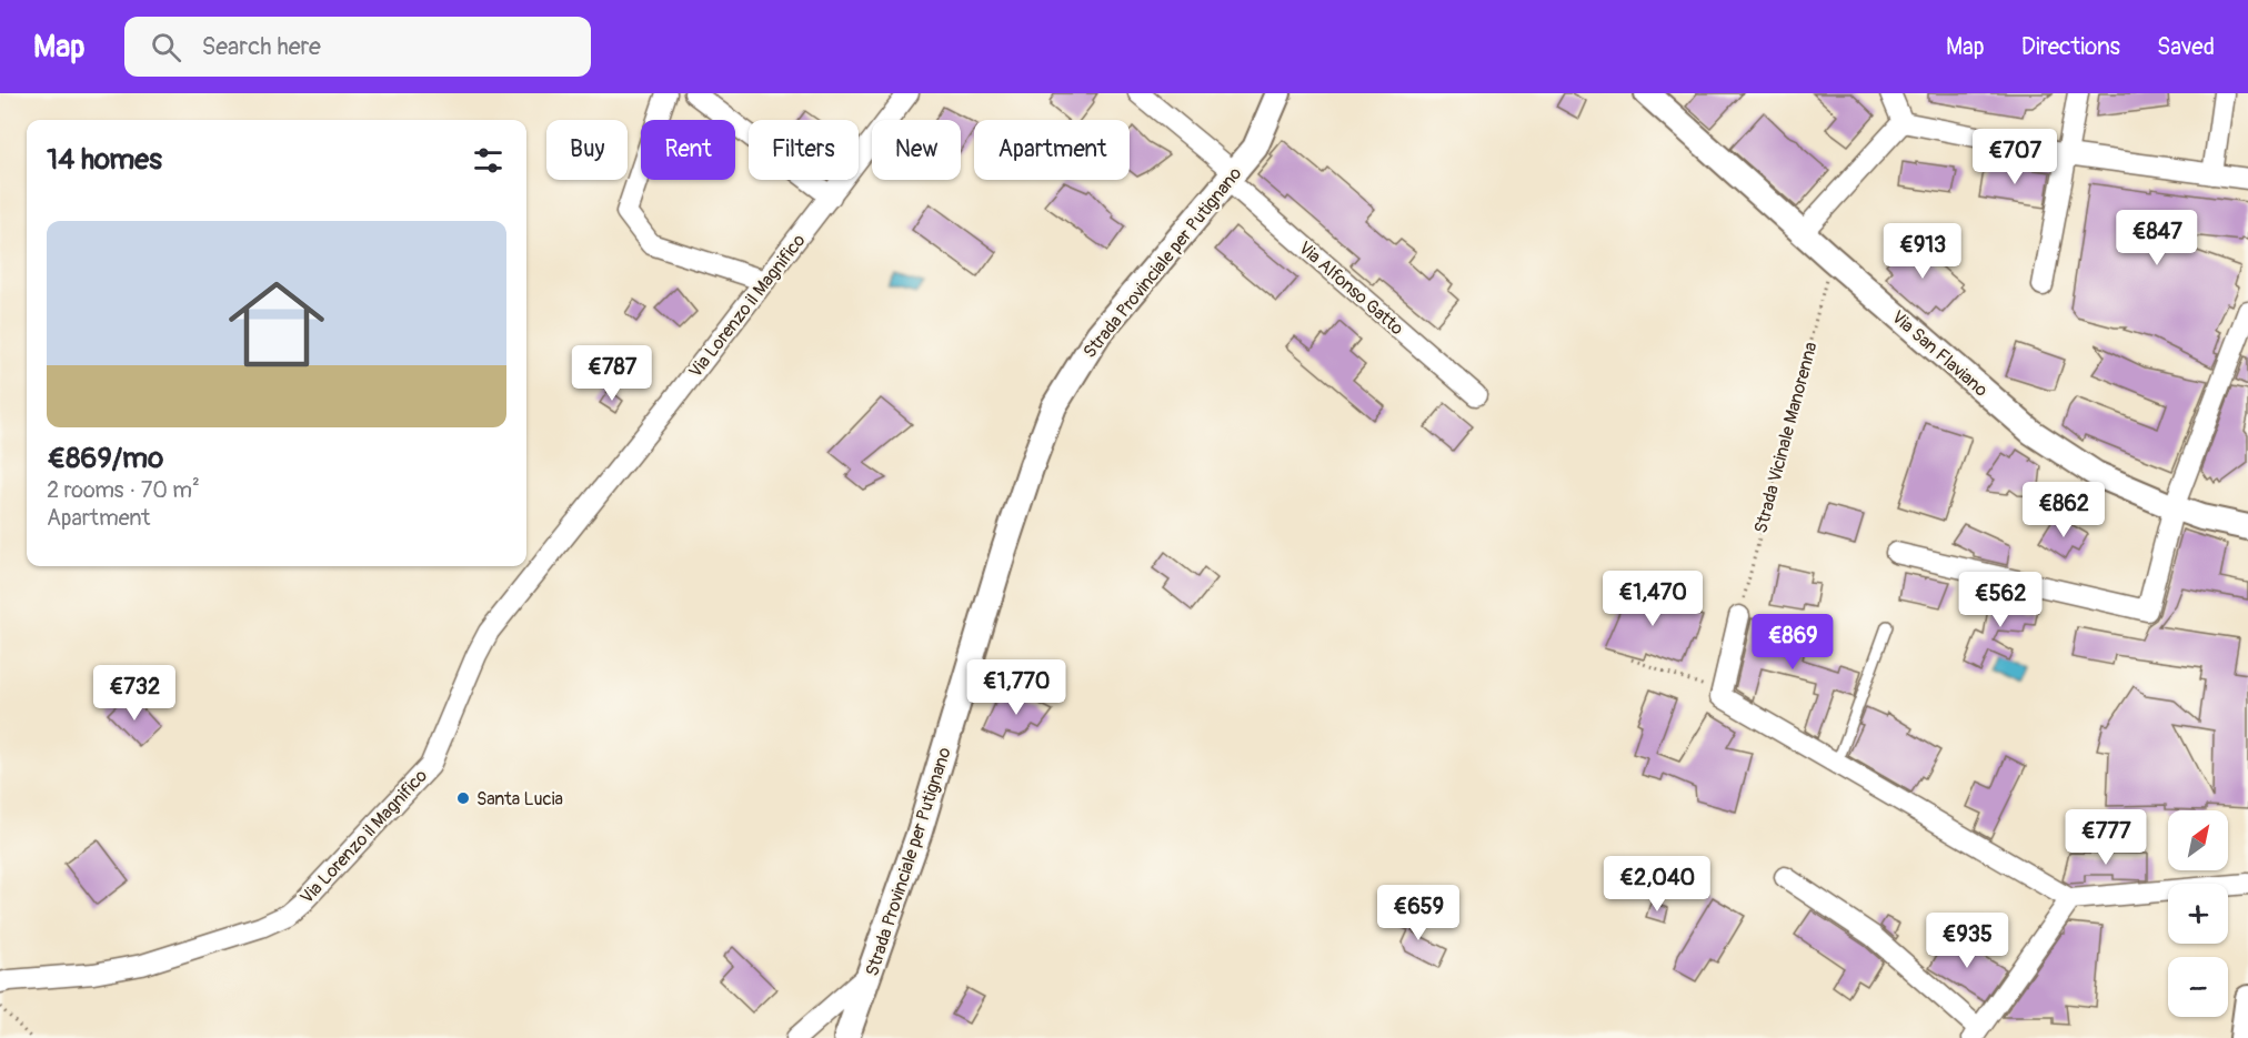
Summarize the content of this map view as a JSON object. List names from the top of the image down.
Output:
{
  "streets": {
    "street": [
      "Strada Provinciale per Putignano",
      "Via Alfonso Gatto",
      "Via Lorenzo il Magnifico",
      "Via San Flaviano"
    ],
    "path": ["Strada Vicinale Manorenna"]
  },
  "crossings": [
    ["Strada Provinciale per Putignano", "Via Alfonso Gatto"],
    ["Via San Flaviano", "Strada Vicinale Manorenna"]
  ],
  "places": ["Santa Lucia"],
  "north": "top right",
  "page": {
    "header": "Map",
    "search": "Search here",
    "nav": ["Map", "Directions", "Saved"],
    "chip": [
      "Buy",
      "Rent",
      "Filters",
      "New",
      "Apartment"
    ],
    "heading": "14 homes",
    "price": [
      "€707",
      "€847",
      "€913",
      "€787",
      "€862",
      "€1,470",
      "€562",
      "€869",
      "€1,770",
      "€732",
      "€777",
      "€2,040",
      "€659",
      "€935"
    ],
    "list": [
      {
        "name": "€869/mo",
        "note": "2 rooms · 70 m² · Apartment"
      }
    ],
    "map_buttons": ["+", "−"]
  }
}
